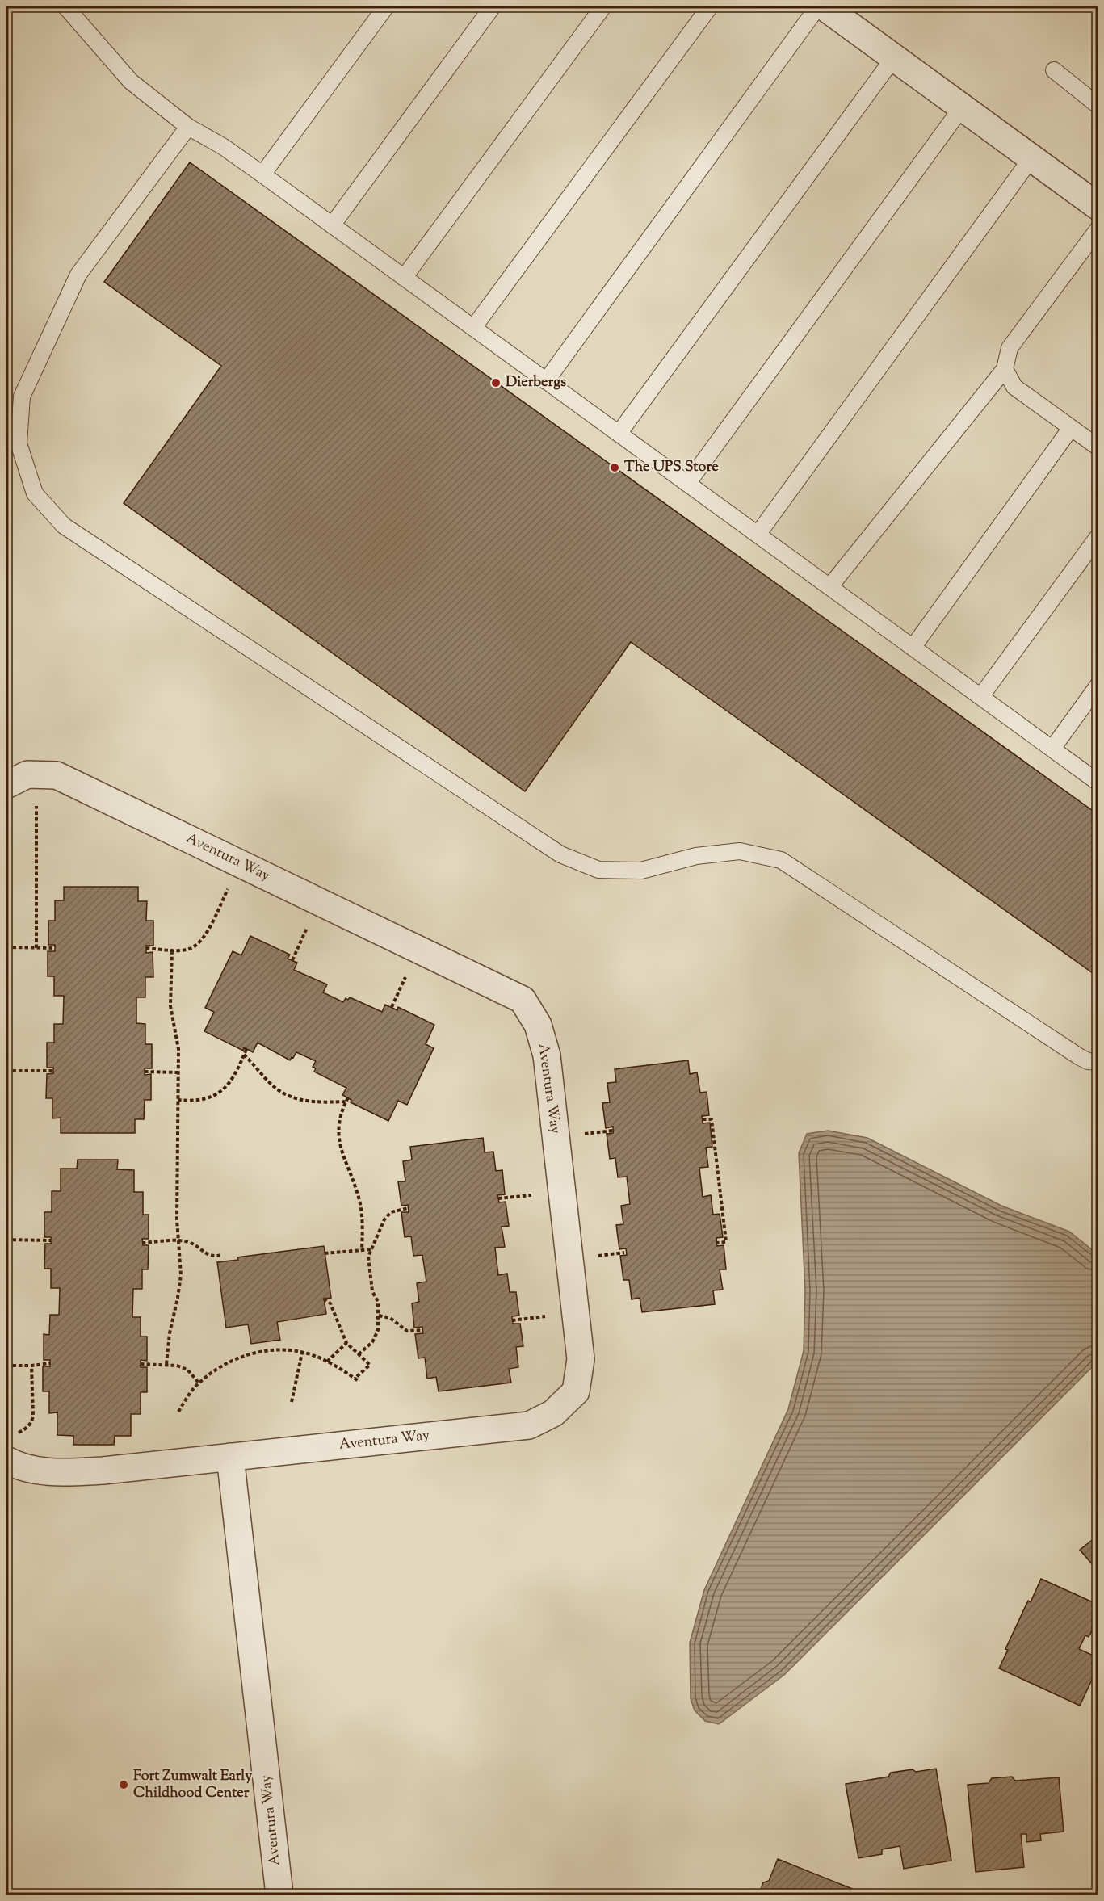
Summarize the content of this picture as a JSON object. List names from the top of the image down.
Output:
{
  "streets": {
    "street": ["Aventura Way"]
  },
  "places": ["Dierbergs", "The UPS Store", "Fort Zumwalt Early Childhood Center"]
}
